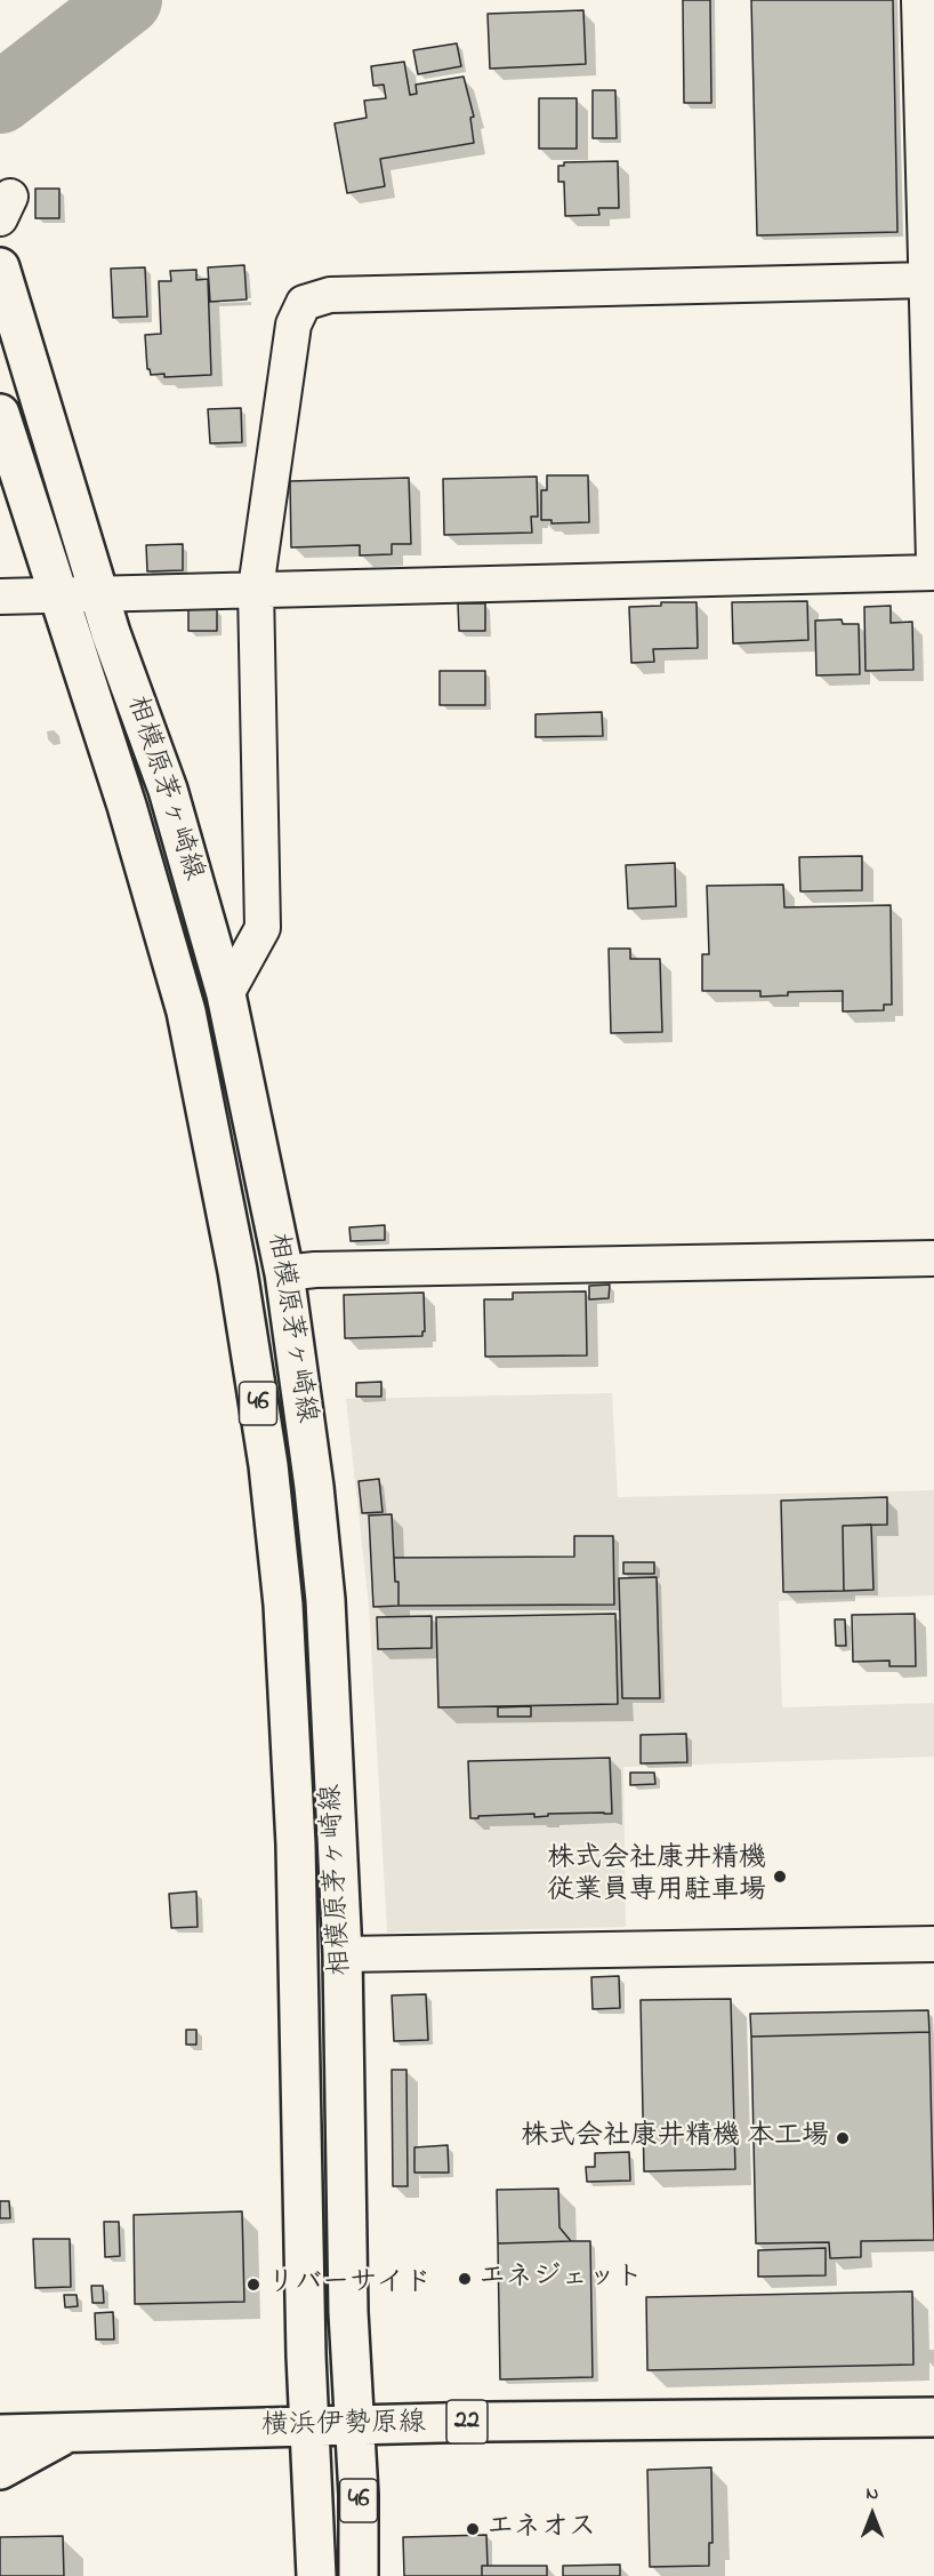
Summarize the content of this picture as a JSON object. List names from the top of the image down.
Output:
{
  "streets": {
    "main road": [
      "相模原茅ヶ崎線",
      "46",
      "22",
      "横浜伊勢原線"
    ]
  },
  "crossings": [
    ["相模原茅ヶ崎線", "46"],
    ["相模原茅ヶ崎線", "横浜伊勢原線"],
    ["46", "横浜伊勢原線"]
  ],
  "places": [
    "株式会社康井精機 従業員専用駐車場",
    "株式会社康井精機 本工場",
    "エネジェット",
    "リバーサイド",
    "エネオス"
  ],
  "north": "top"
}
